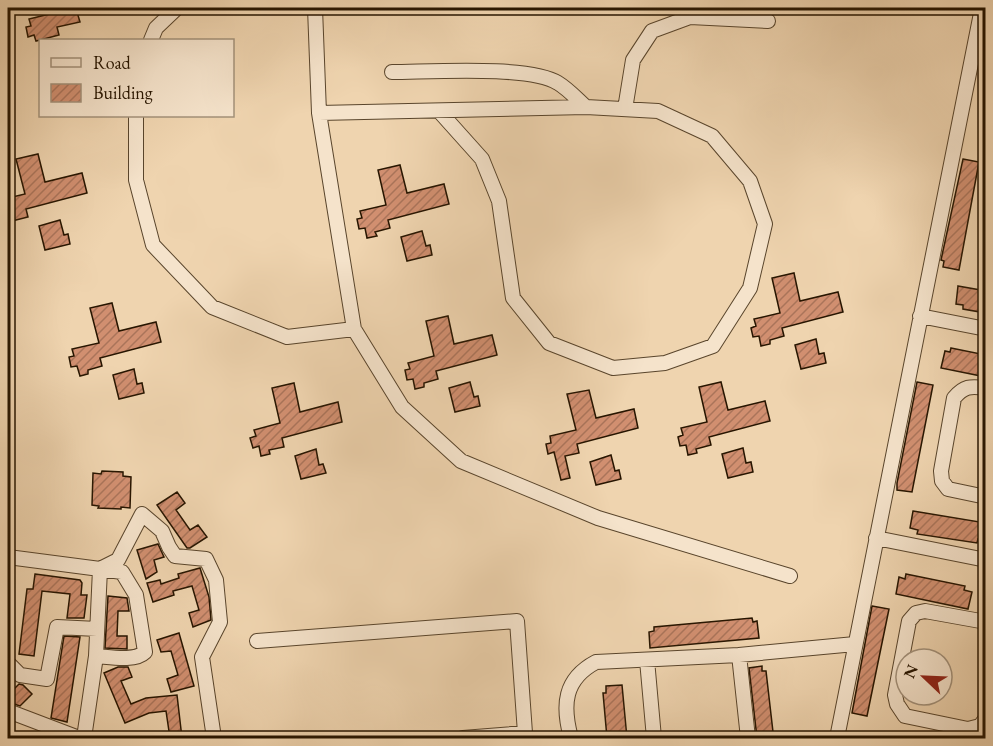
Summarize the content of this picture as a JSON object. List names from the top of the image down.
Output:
{
  "legend": ["Road", "Building"],
  "north": "top left"
}
